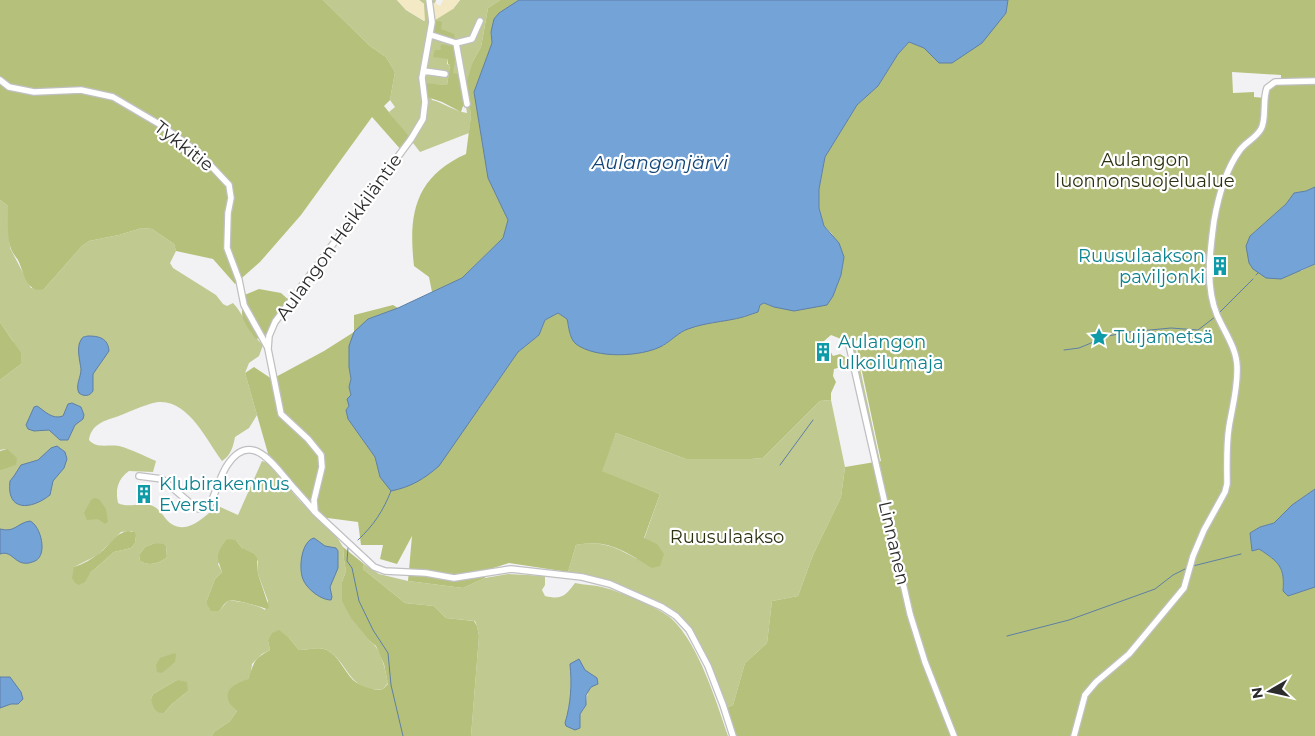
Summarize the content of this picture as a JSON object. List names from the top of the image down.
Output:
{
  "streets": {
    "street": ["Tykkitie", "Aulangon Heikkiläntie", "Linnanen"]
  },
  "crossings": [
    ["Tykkitie", "Aulangon Heikkiläntie"]
  ],
  "water": ["Aulangonjärvi"],
  "parks": ["Aulangon luonnonsuojelualue", "Ruusulaakso"],
  "places": {
    "building": ["Ruusulaakson paviljonki", "Aulangon ulkoilumaja", "Klubirakennus Eversti"],
    "place": ["Tuijametsä"]
  },
  "north": "left"
}
